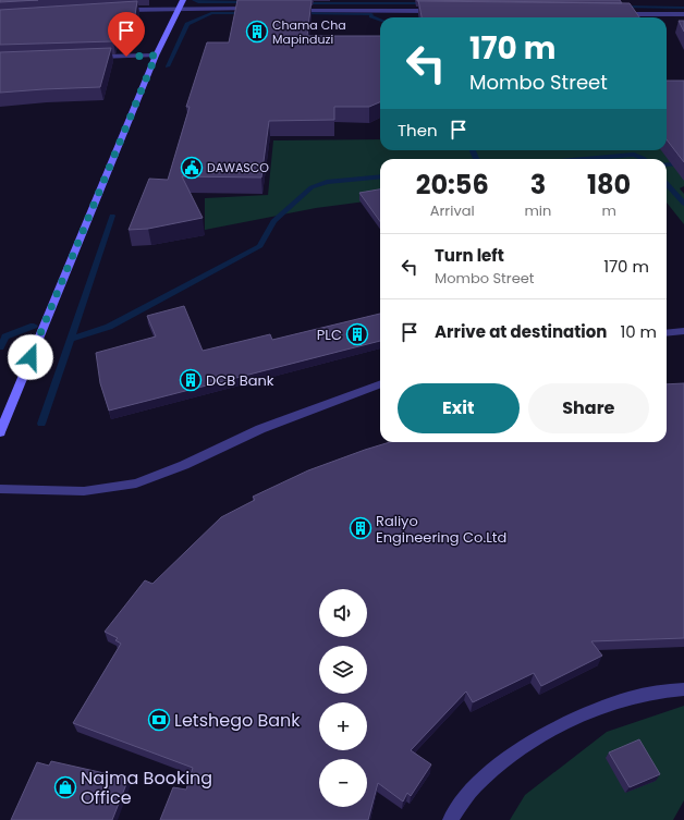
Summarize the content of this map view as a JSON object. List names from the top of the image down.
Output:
{
  "places": {
    "building": [
      "Chama Cha Mapinduzi",
      "PLC",
      "DCB Bank",
      "Raliyo Engineering Co.Ltd"
    ],
    "public building": ["DAWASCO"],
    "bank": ["Letshego Bank"],
    "shop": ["Najma Booking Office"]
  },
  "page": {
    "turn": ["170 m", "Mombo Street"],
    "then": "Then",
    "eta": [
      "20:56",
      "Arrival",
      "3",
      "min",
      "180",
      "m"
    ],
    "list": [
      {
        "name": "Turn left",
        "note": "Mombo Street",
        "value": "170 m"
      },
      {
        "name": "Arrive at destination",
        "value": "10 m"
      }
    ],
    "buttons": ["Exit", "Share"],
    "map_buttons": ["+", "−"]
  }
}
